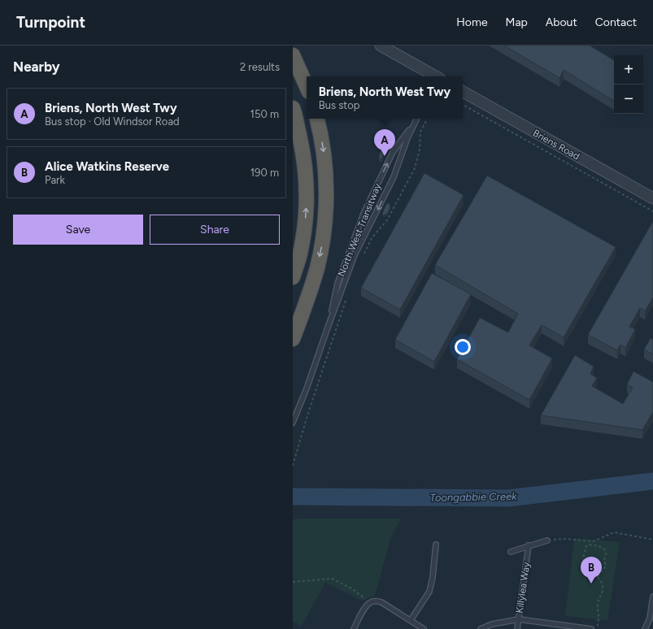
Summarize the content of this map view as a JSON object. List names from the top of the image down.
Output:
{
  "streets": {
    "street": ["Briens Road"],
    "lane": ["North West Transitway", "Killylea Way"]
  },
  "water": ["Toongabbie Creek"],
  "page": {
    "header": "Turnpoint",
    "nav": [
      "Home",
      "Map",
      "About",
      "Contact"
    ],
    "heading": ["Nearby", "2 results"],
    "map_buttons": ["+", "−"],
    "popup": ["Briens, North West Twy", "Bus stop"],
    "list": [
      {
        "mark": "A",
        "name": "Briens, North West Twy",
        "note": "Bus stop · Old Windsor Road",
        "value": "150 m"
      },
      {
        "mark": "B",
        "name": "Alice Watkins Reserve",
        "note": "Park",
        "value": "190 m"
      }
    ],
    "pins": ["A", "B"],
    "buttons": ["Save", "Share"]
  }
}
